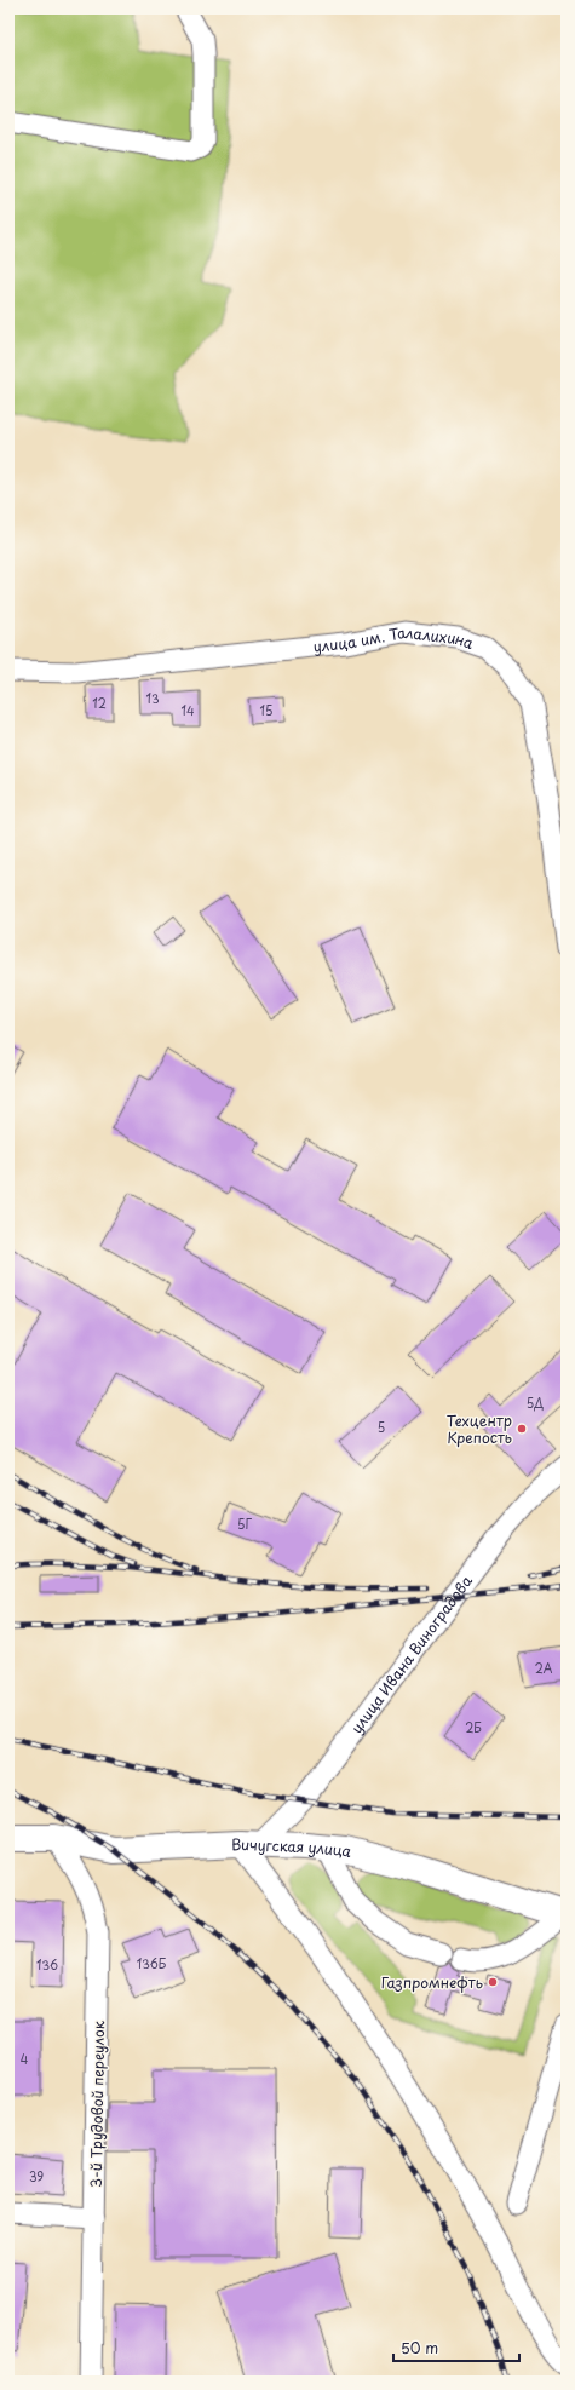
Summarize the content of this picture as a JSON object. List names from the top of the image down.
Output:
{
  "streets": {
    "main road": ["Вичугская улица"],
    "street": ["улица им. Талалихина", "улица Ивана Виноградова", "3-й Трудовой переулок"]
  },
  "crossings": [
    ["улица Ивана Виноградова", "Вичугская улица"],
    ["Вичугская улица", "3-й Трудовой переулок"]
  ],
  "places": ["Техцентр Крепость", "Газпромнефть"],
  "house_numbers": [
    "13",
    "12",
    "14",
    "15",
    "5Д",
    "5",
    "5Г",
    "2А",
    "2Б",
    "136Б",
    "136",
    "4",
    "39"
  ],
  "scale_bar": "50 m"
}
